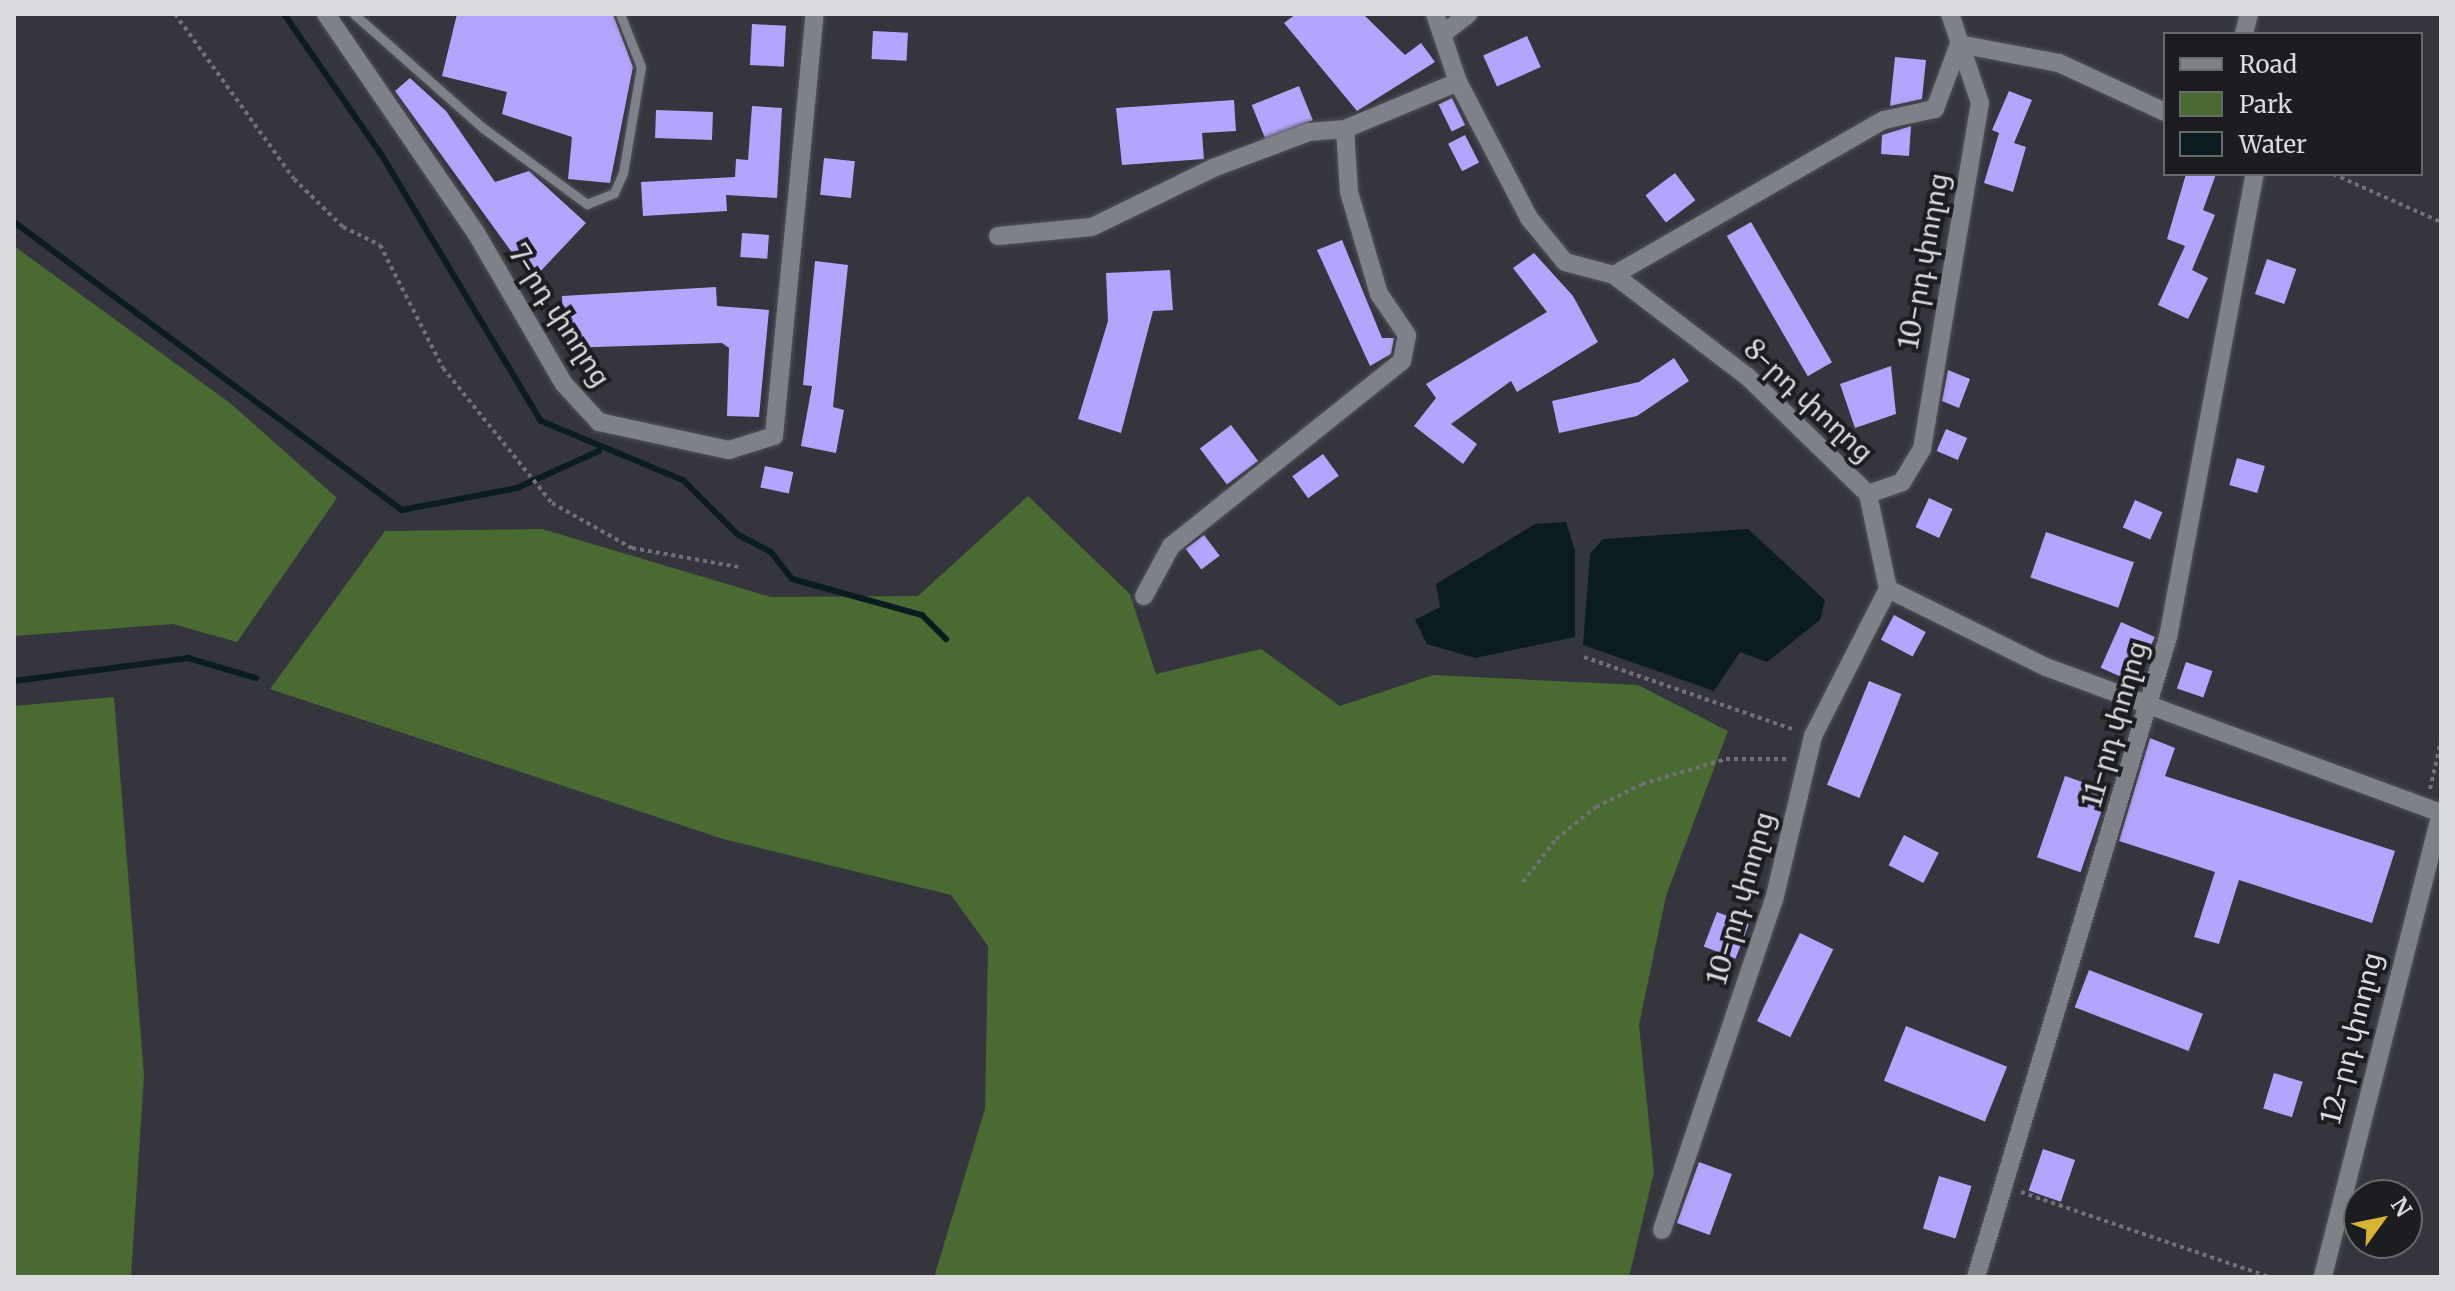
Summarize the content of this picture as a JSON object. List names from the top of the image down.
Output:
{
  "streets": {
    "street": [
      "10-րդ փողոց",
      "7-րդ փողոց",
      "8-րդ փողոց",
      "11-րդ փողոց",
      "12-րդ փողոց"
    ]
  },
  "crossings": [
    ["10-րդ փողոց", "8-րդ փողոց"]
  ],
  "legend": ["Road", "Park", "Water"],
  "north": "top right"
}
